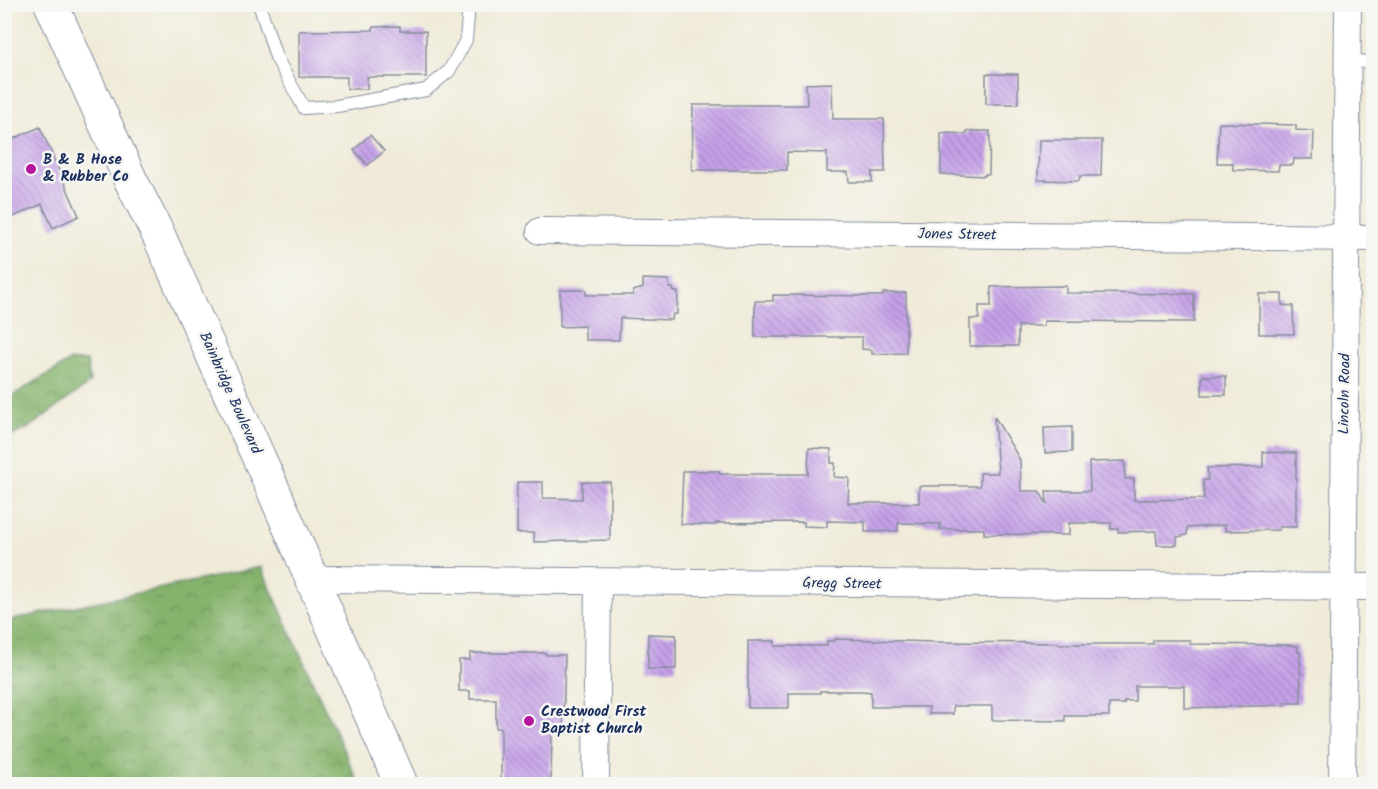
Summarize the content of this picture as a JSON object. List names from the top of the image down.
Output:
{
  "streets": {
    "main road": ["Bainbridge Boulevard"],
    "street": ["Jones Street", "Lincoln Road", "Gregg Street"]
  },
  "crossings": [
    ["Jones Street", "Lincoln Road"],
    ["Bainbridge Boulevard", "Gregg Street"],
    ["Lincoln Road", "Gregg Street"]
  ],
  "places": ["B & B Hose & Rubber Co", "Crestwood First Baptist Church"]
}
